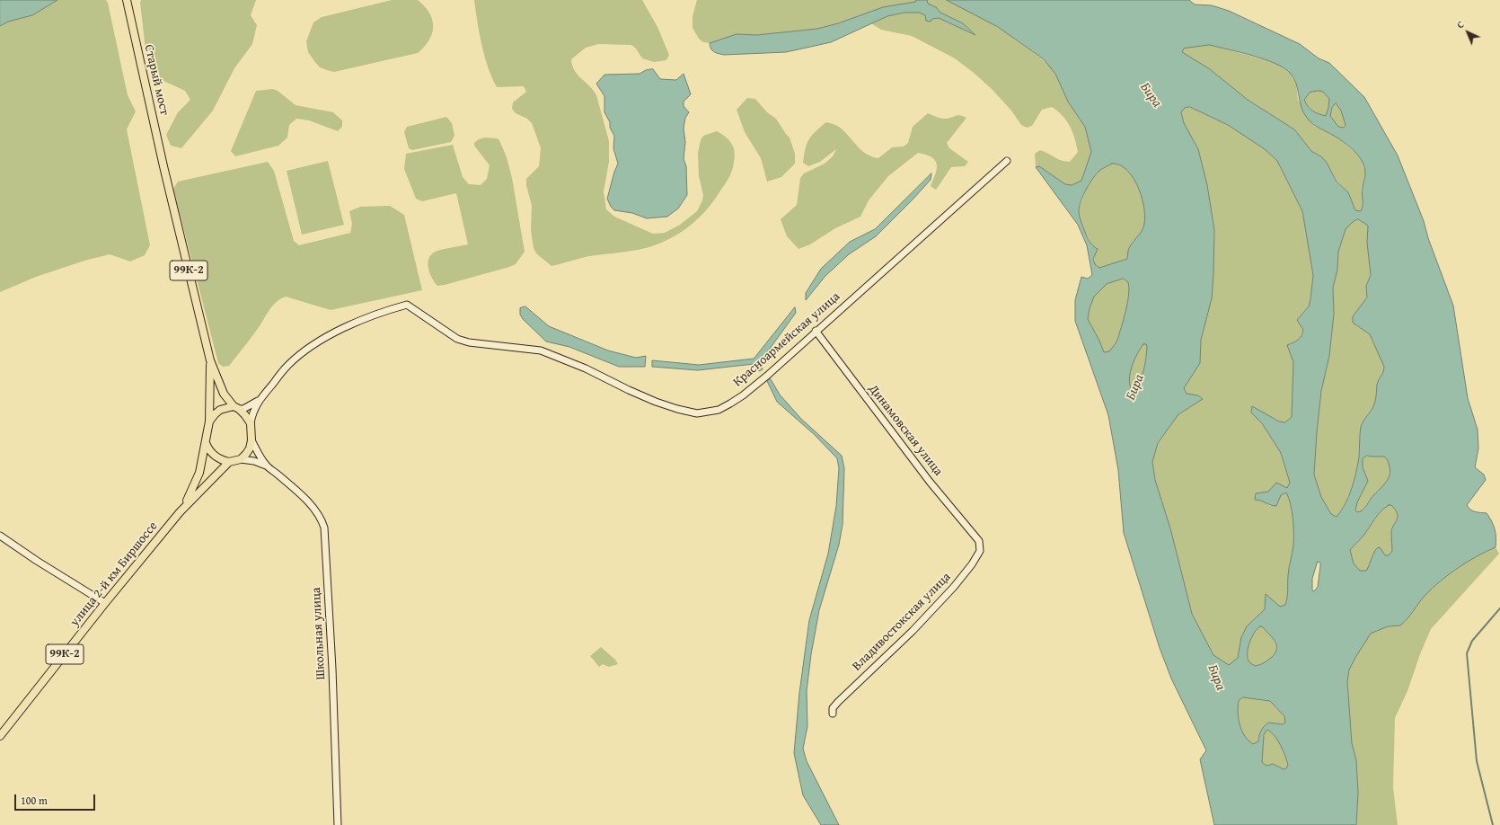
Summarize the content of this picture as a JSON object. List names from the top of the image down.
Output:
{
  "streets": {
    "main road": ["Старый мост", "99К-2", "улица 2-й км Биршоссе"],
    "street": [
      "Красноармейская улица",
      "Динамовская улица",
      "Владивостокская улица",
      "Школьная улица"
    ]
  },
  "crossings": [
    ["Старый мост", "99К-2"],
    ["99К-2", "улица 2-й км Биршоссе"],
    ["Красноармейская улица", "Динамовская улица"],
    ["Динамовская улица", "Владивостокская улица"]
  ],
  "water": ["Бира"],
  "scale_bar": "100 m",
  "north": "top left"
}
